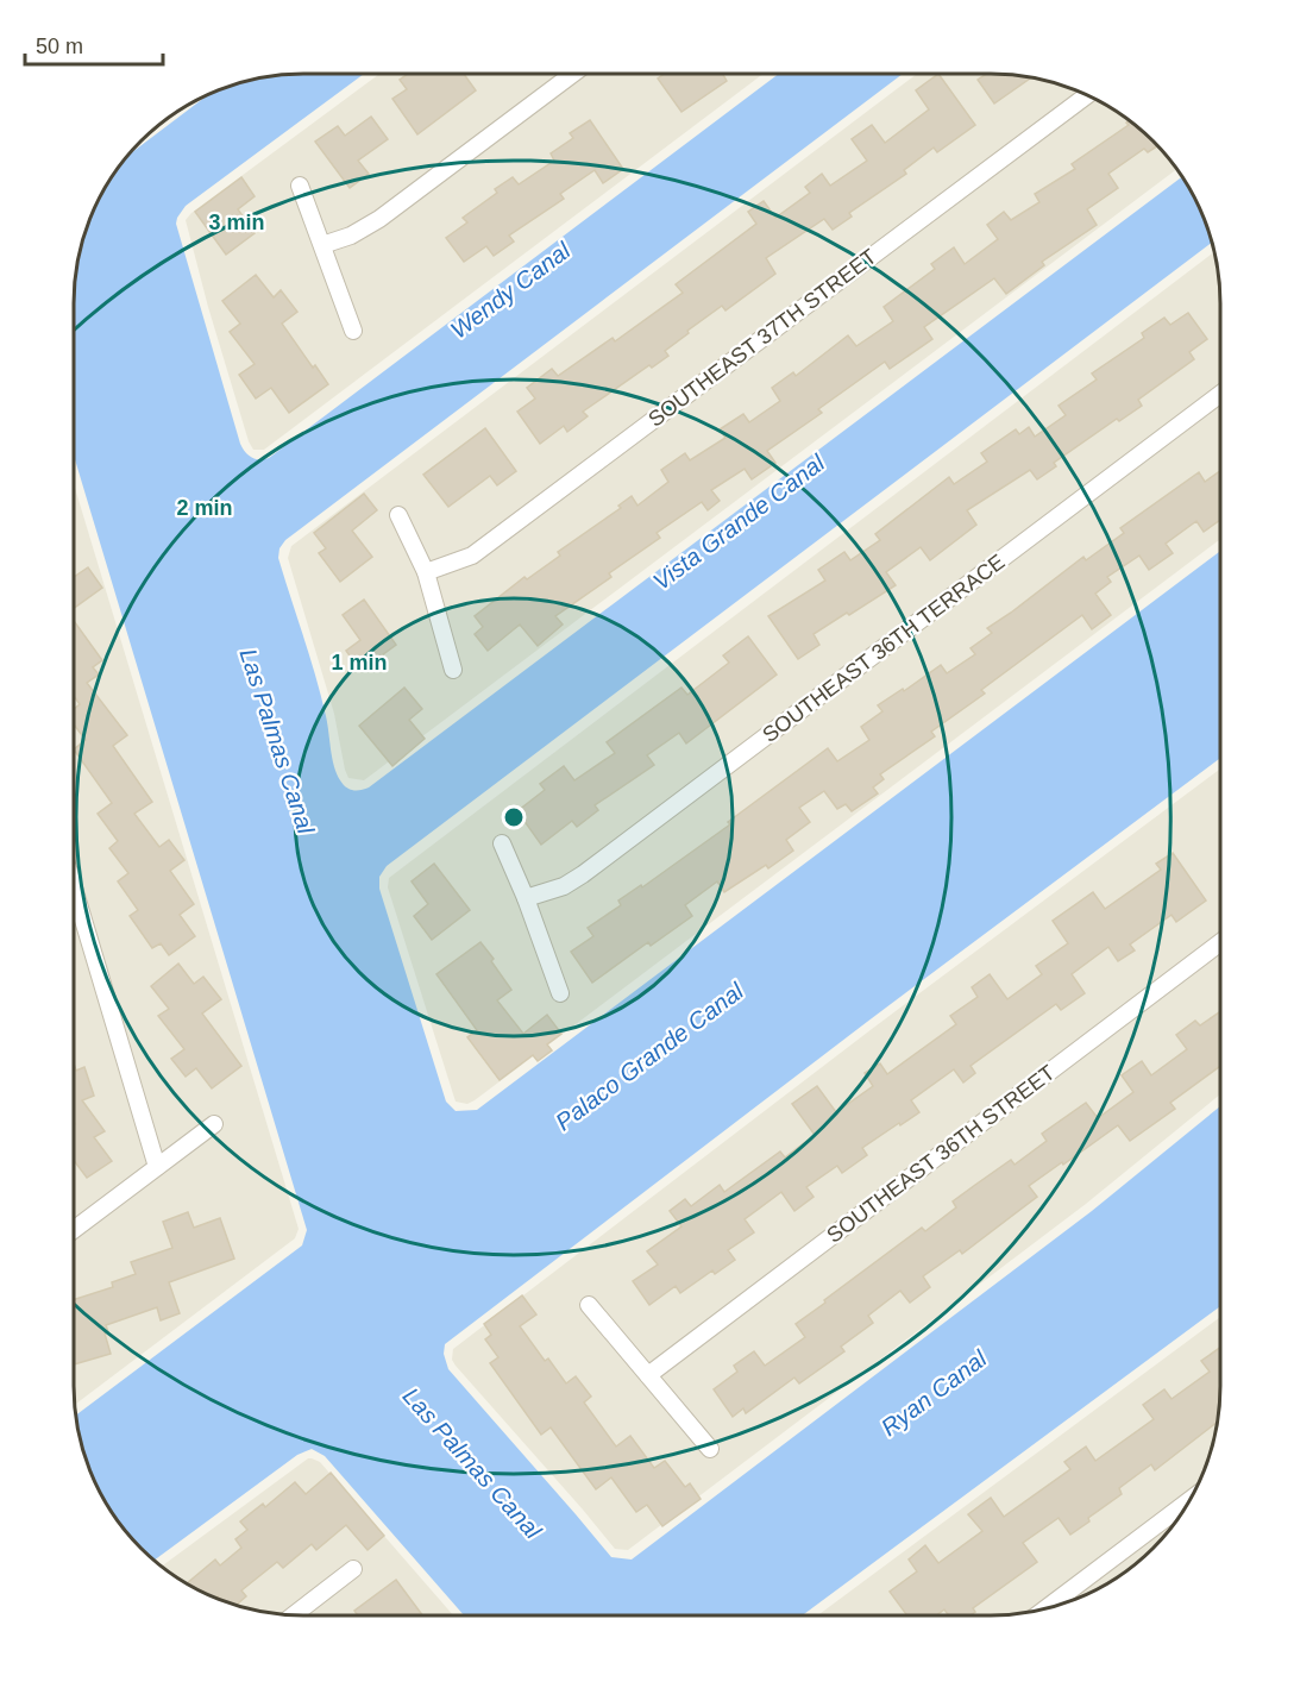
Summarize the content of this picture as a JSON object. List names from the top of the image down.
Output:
{
  "streets": {
    "street": ["SOUTHEAST 37TH STREET", "SOUTHEAST 36TH TERRACE", "SOUTHEAST 36TH STREET"]
  },
  "water": [
    "Wendy Canal",
    "Vista Grande Canal",
    "Las Palmas Canal",
    "Palaco Grande Canal",
    "Ryan Canal"
  ],
  "scale_bar": "50 m",
  "rings": ["3 min", "2 min", "1 min"]
}
